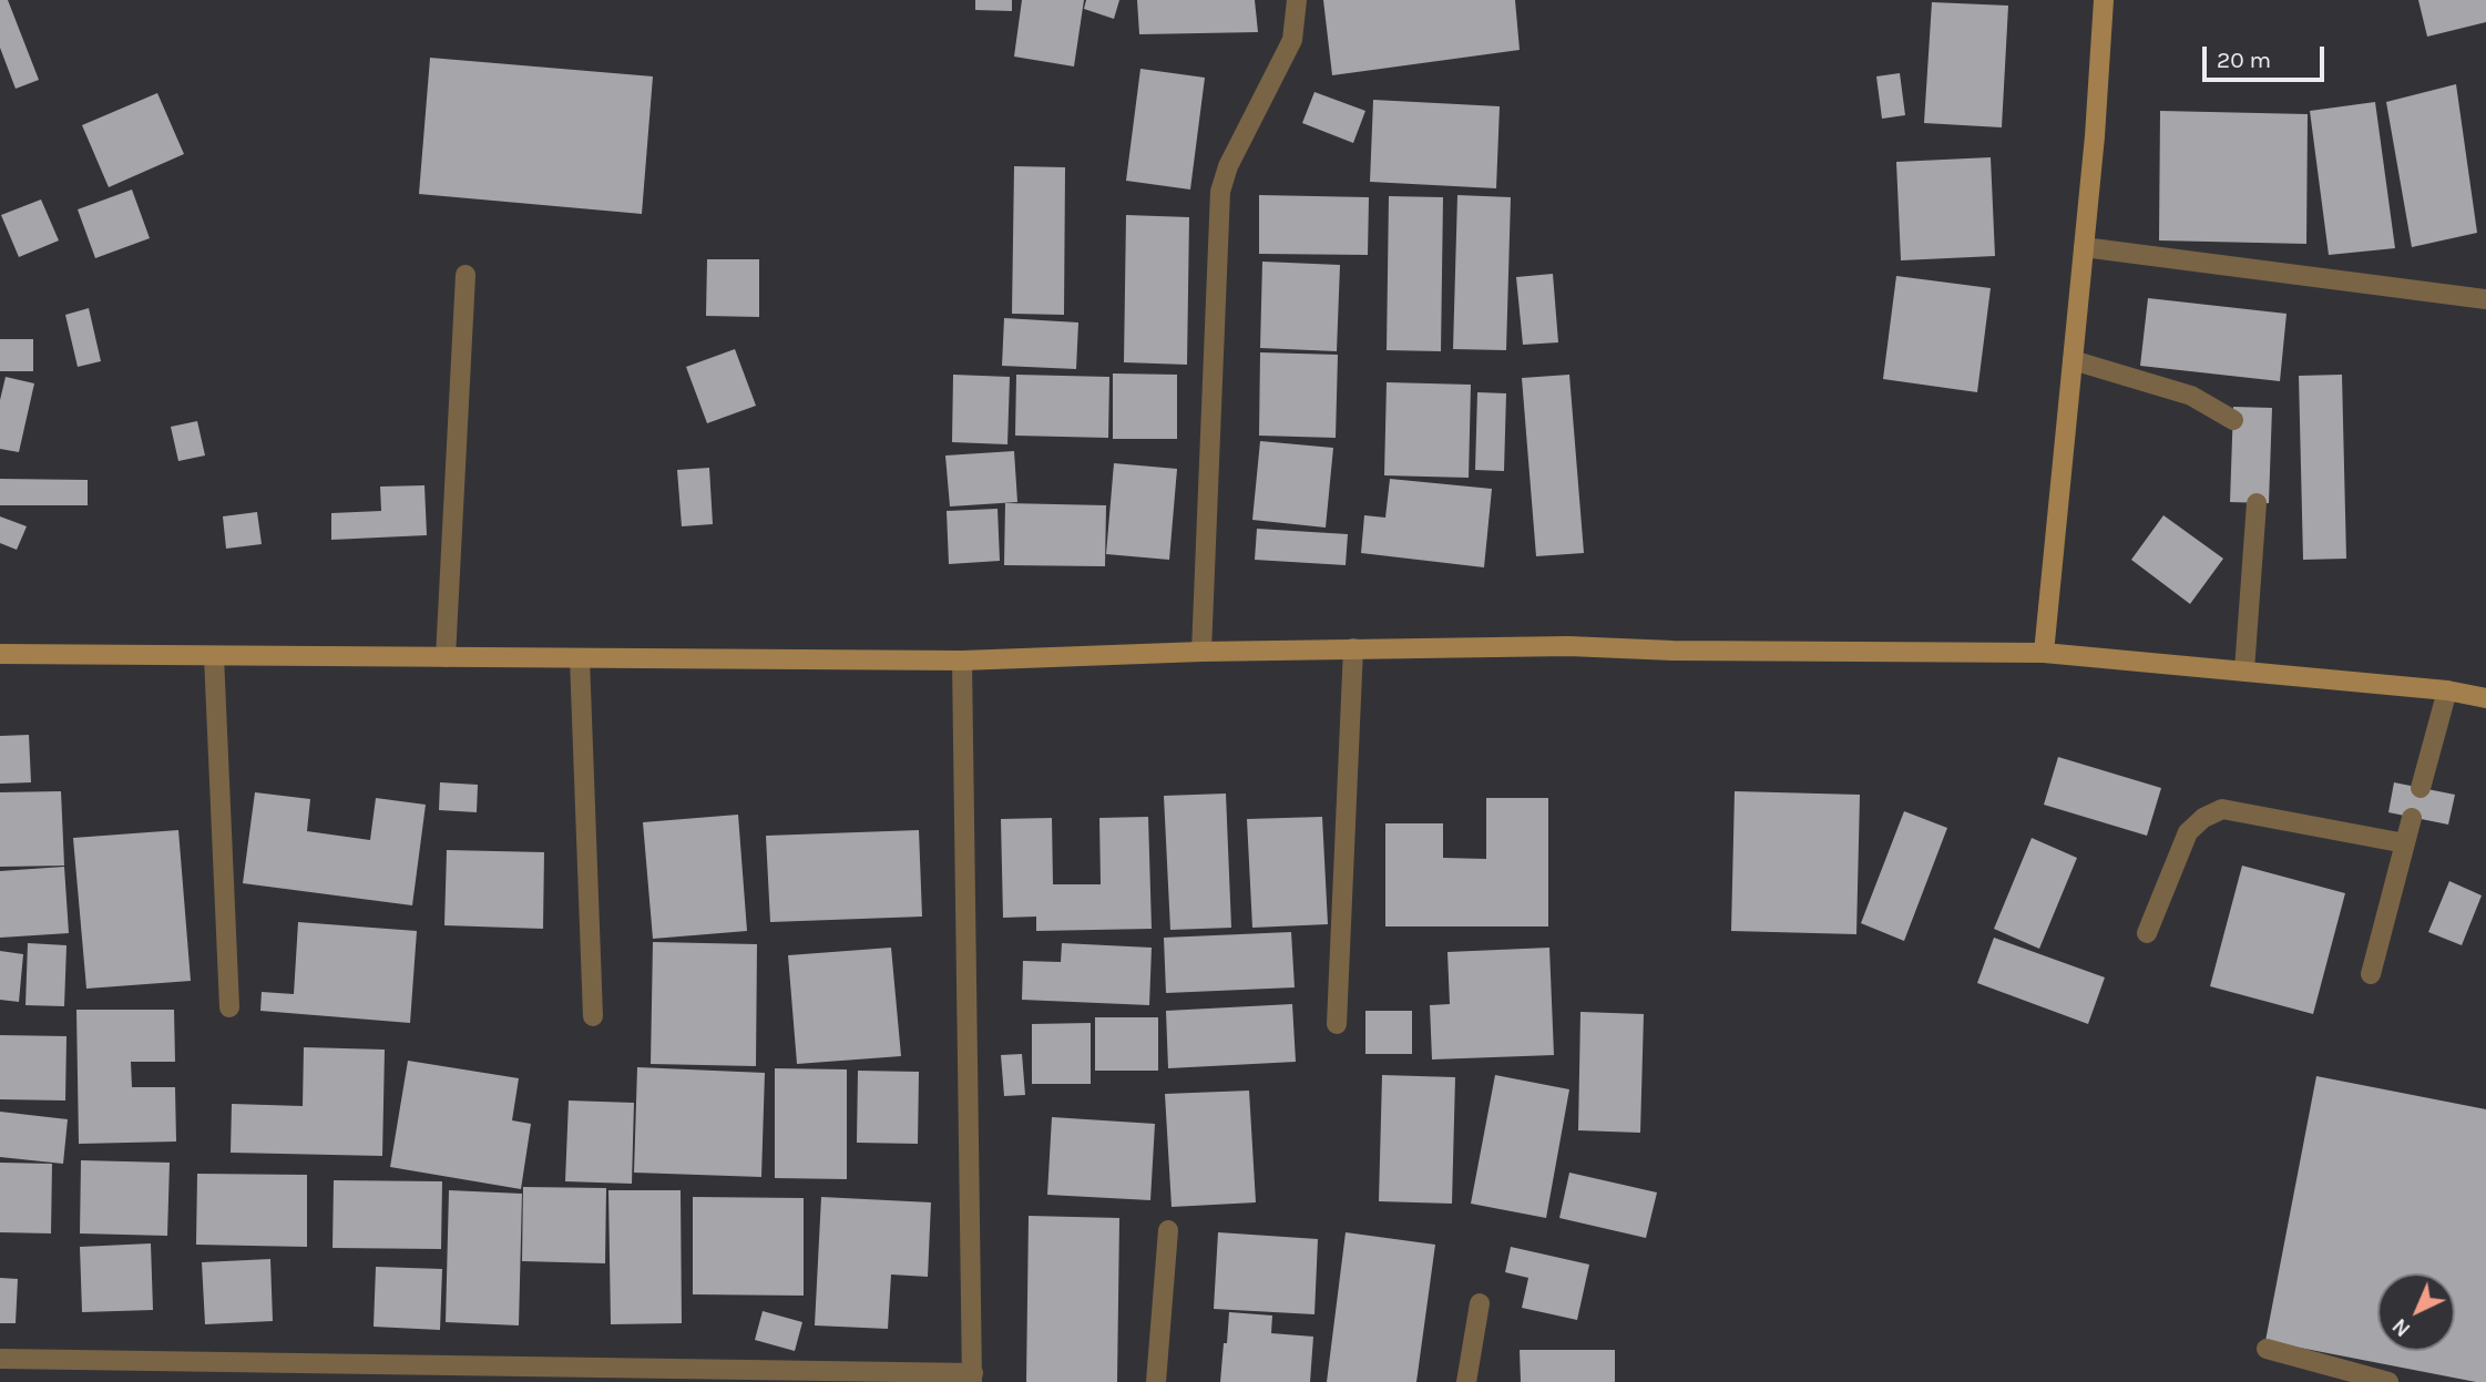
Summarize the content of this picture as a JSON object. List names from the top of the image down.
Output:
{
  "scale_bar": "20 m",
  "north": "bottom left"
}
